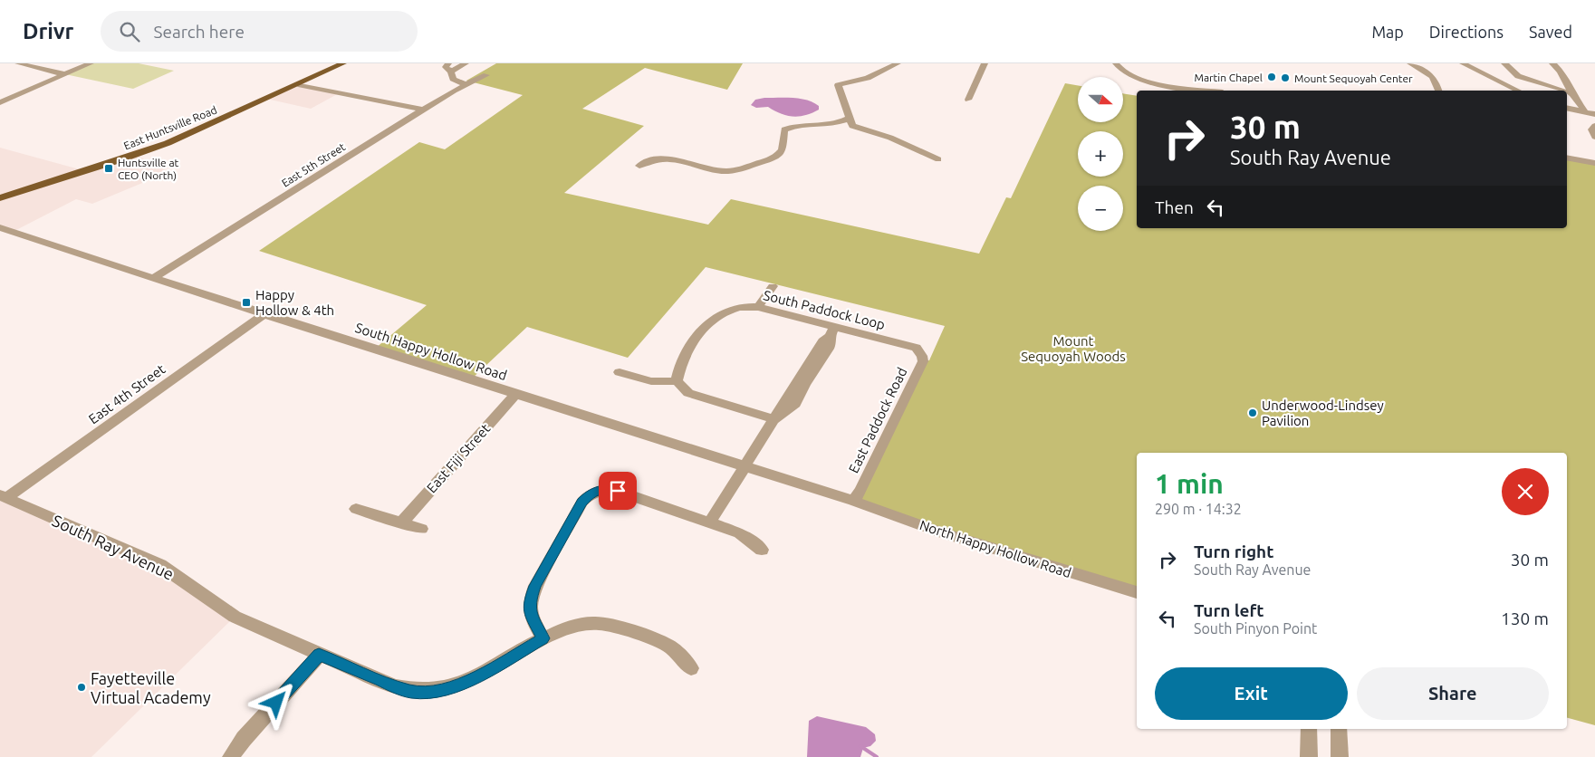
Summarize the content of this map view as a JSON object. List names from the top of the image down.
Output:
{
  "streets": {
    "main road": ["East Huntsville Road"],
    "street": [
      "East 5th Street",
      "South Paddock Loop",
      "South Happy Hollow Road",
      "East 4th Street",
      "East Paddock Road",
      "East Fiji Street",
      "South Ray Avenue",
      "North Happy Hollow Road"
    ]
  },
  "crossings": [
    ["East 5th Street", "South Happy Hollow Road"],
    ["South Paddock Loop", "East Paddock Road"],
    ["South Happy Hollow Road", "East 4th Street"],
    ["South Happy Hollow Road", "East Paddock Road"],
    ["South Happy Hollow Road", "East Fiji Street"],
    ["South Happy Hollow Road", "North Happy Hollow Road"],
    ["East 4th Street", "South Ray Avenue"],
    ["East Paddock Road", "North Happy Hollow Road"]
  ],
  "parks": ["Mount Sequoyah Woods"],
  "places": {
    "other": [
      "Martin Chapel",
      "Mount Sequoyah Center",
      "Underwood-Lindsey Pavilion",
      "Fayetteville Virtual Academy"
    ],
    "transit": ["Huntsville at CEO (North)", "Happy Hollow & 4th"]
  },
  "north": "right",
  "page": {
    "header": "Drivr",
    "search": "Search here",
    "nav": ["Map", "Directions", "Saved"],
    "map_buttons": ["+", "−"],
    "turn": ["30 m", "South Ray Avenue"],
    "then": "Then",
    "heading": ["1 min", "290 m · 14:32"],
    "list": [
      {
        "name": "Turn right",
        "note": "South Ray Avenue",
        "value": "30 m"
      },
      {
        "name": "Turn left",
        "note": "South Pinyon Point",
        "value": "130 m"
      }
    ],
    "buttons": ["Exit", "Share"]
  }
}
